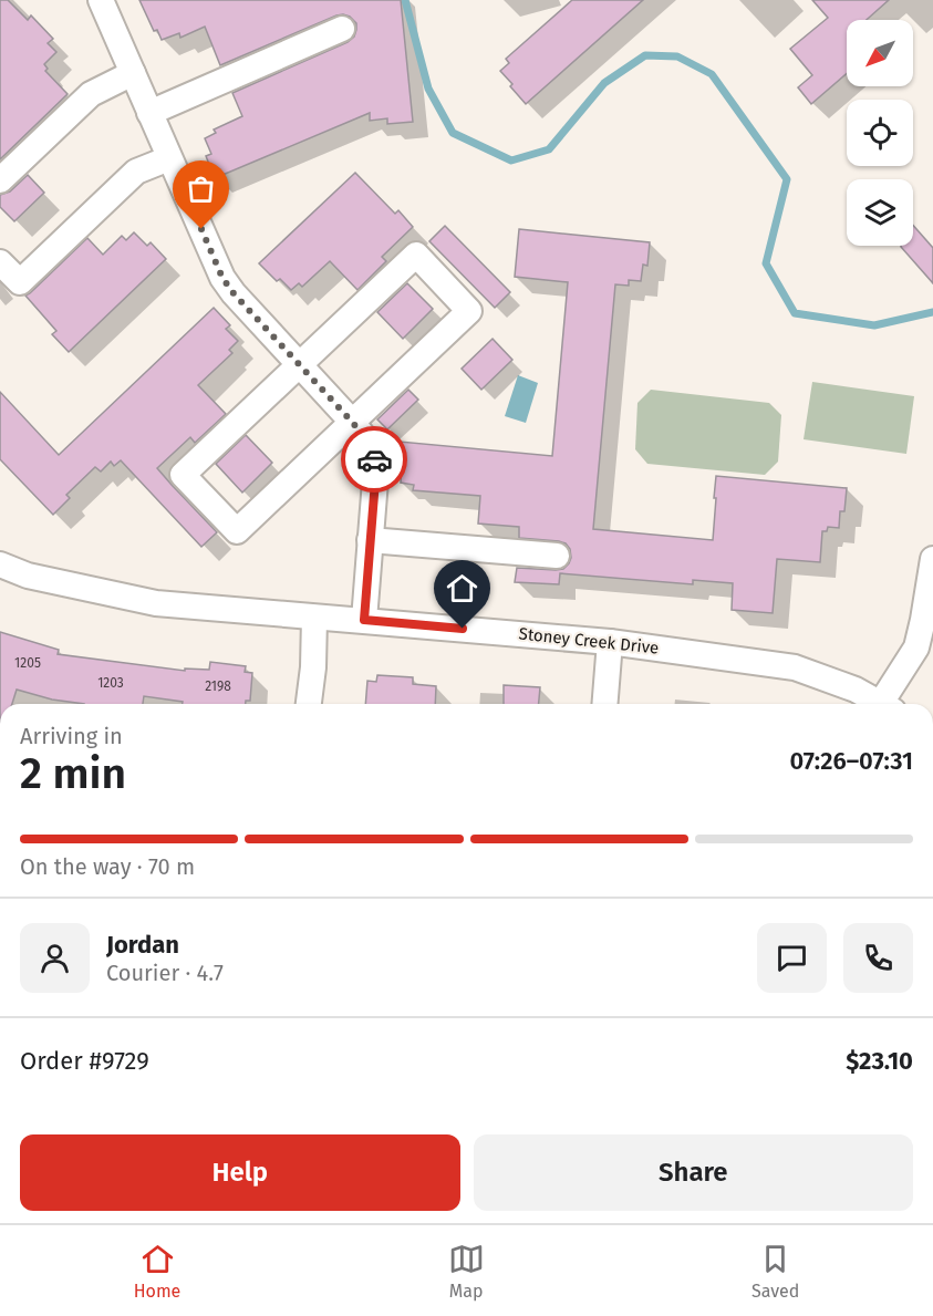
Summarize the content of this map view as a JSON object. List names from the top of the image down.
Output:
{
  "streets": {
    "street": ["Stoney Creek Drive"]
  },
  "house_numbers": ["1205", "1203", "2198"],
  "north": "bottom left",
  "page": {
    "heading": ["2 min", "Arriving in", "07:26–07:31"],
    "panel": [
      "Jordan",
      "Courier · 4.7",
      "Order #9729",
      "$23.10"
    ],
    "bar": "On the way · 70 m",
    "buttons": ["Help", "Share"],
    "tabs": ["Home", "Map", "Saved"]
  }
}
